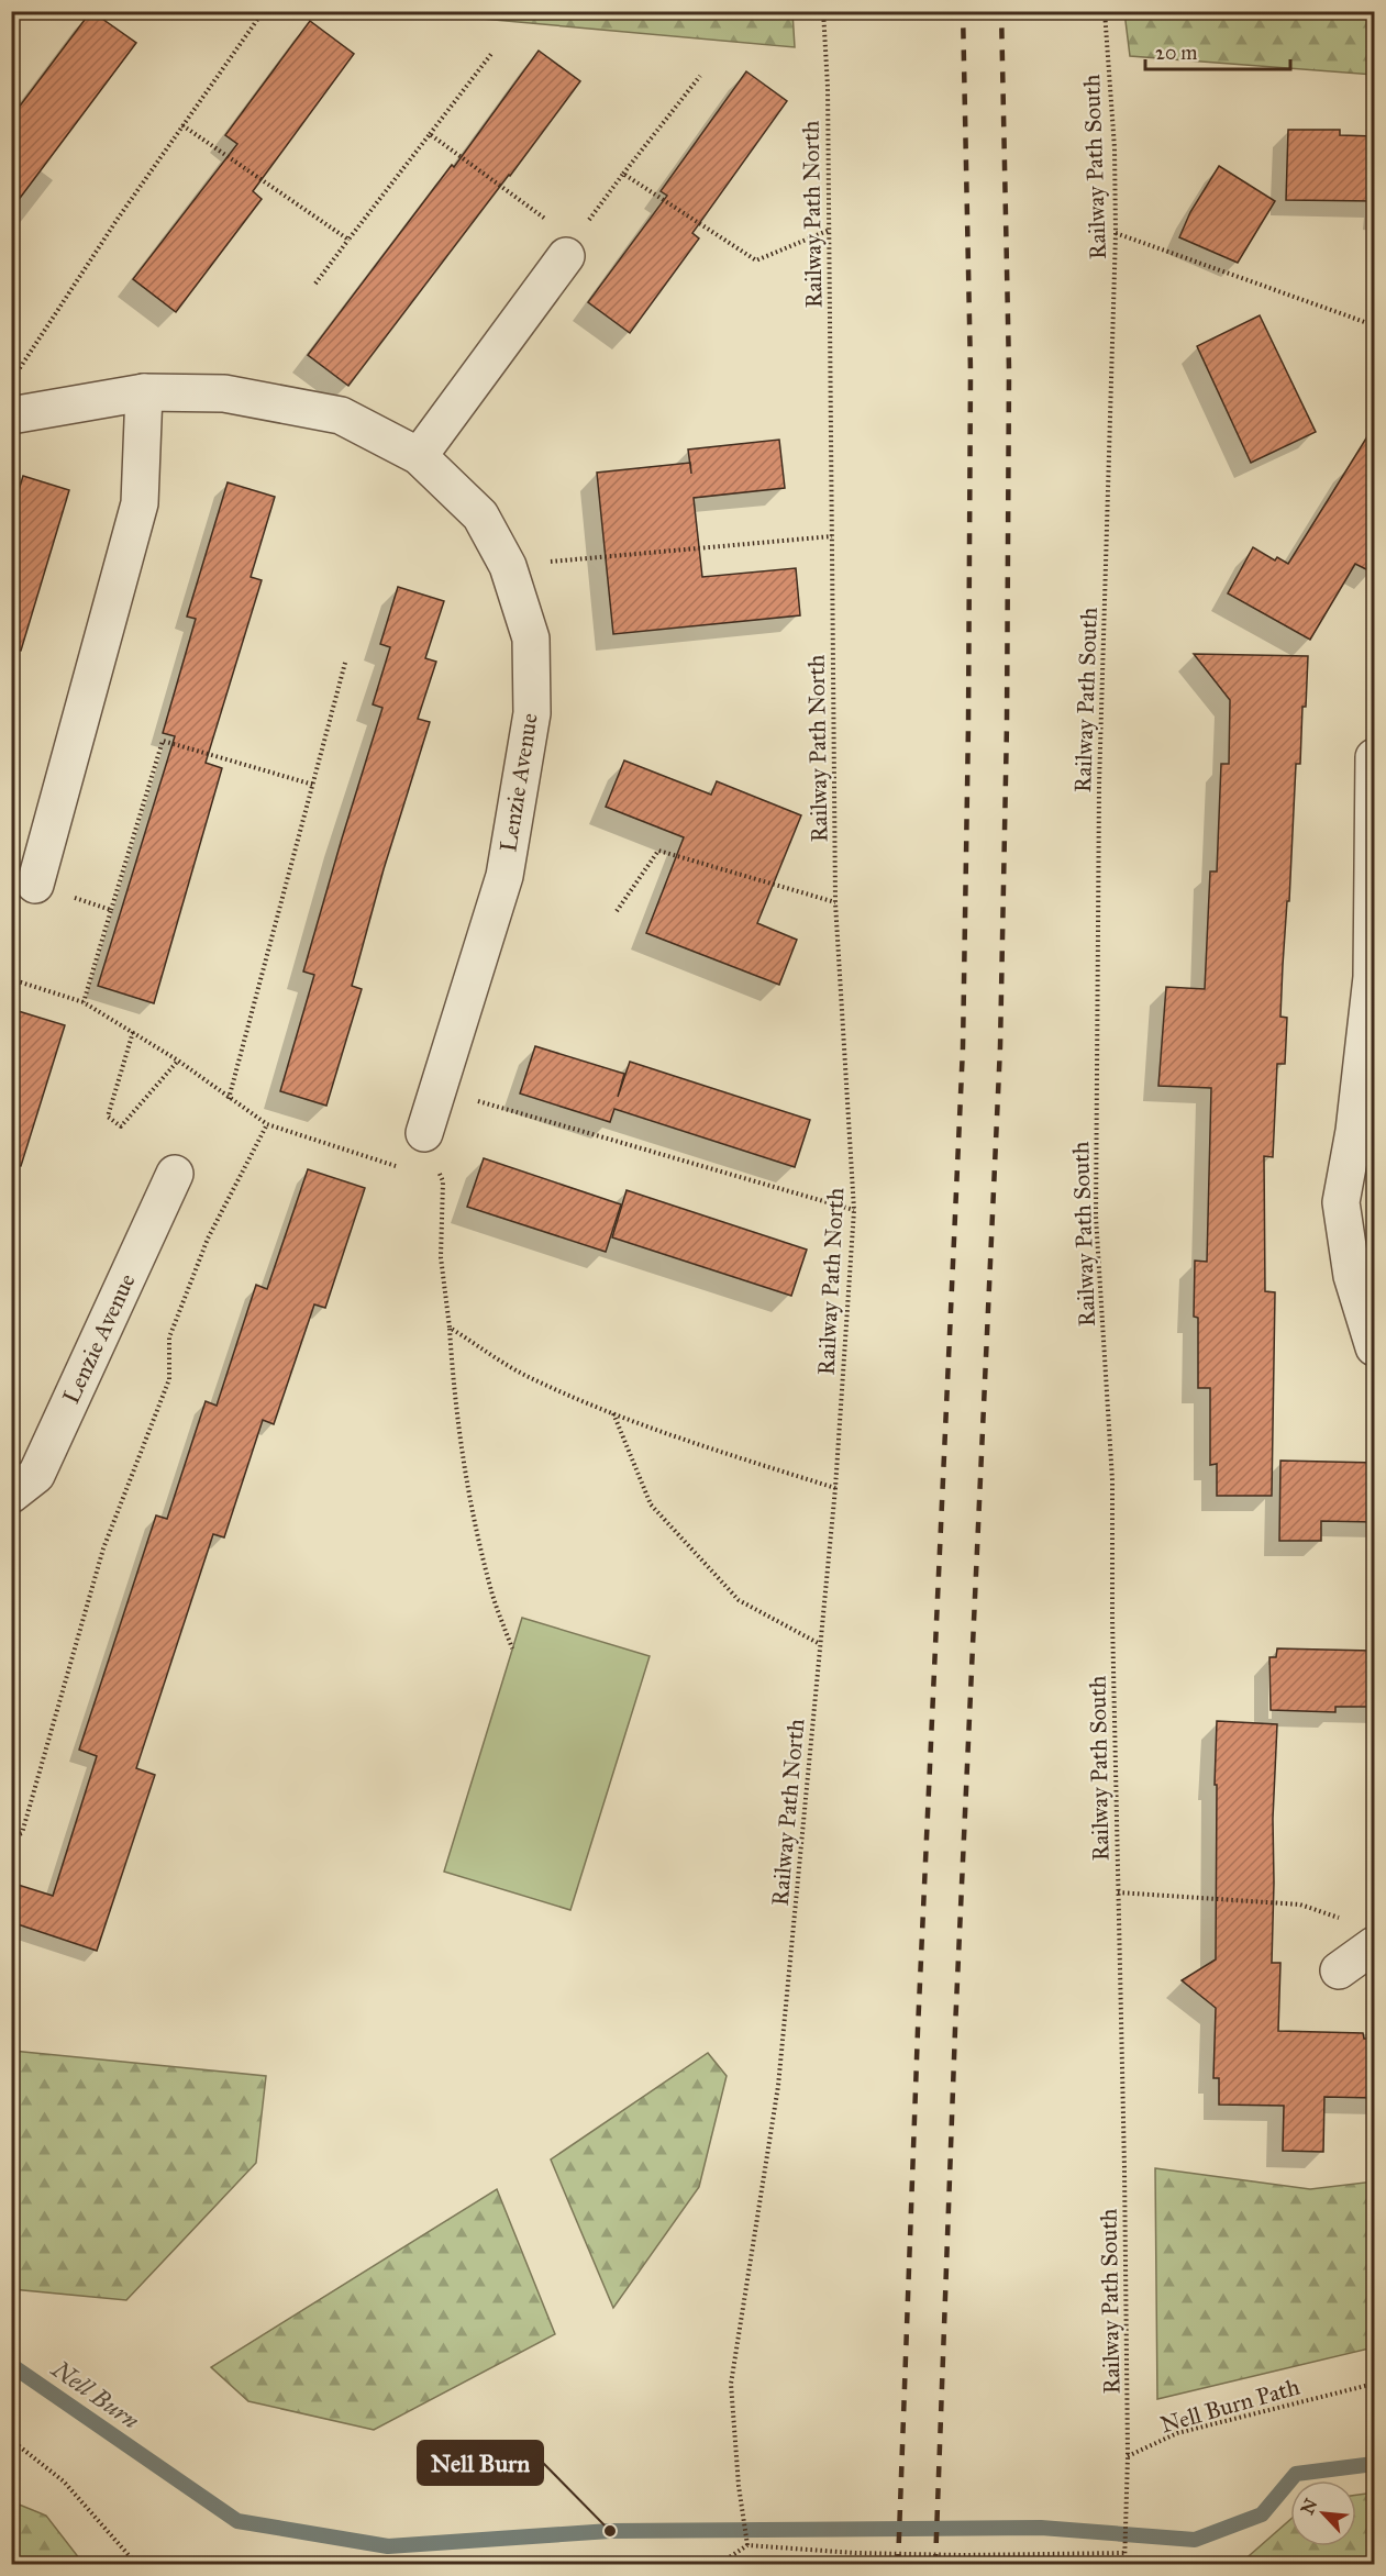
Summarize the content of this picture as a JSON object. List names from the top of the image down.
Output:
{
  "streets": {
    "street": ["Lenzie Avenue"],
    "path": ["Railway Path South", "Railway Path North", "Nell Burn Path"]
  },
  "crossings": [
    ["Railway Path South", "Nell Burn Path"]
  ],
  "water": ["Nell Burn"],
  "places": ["Nell Burn"],
  "scale_bar": "20 m",
  "north": "top left"
}
